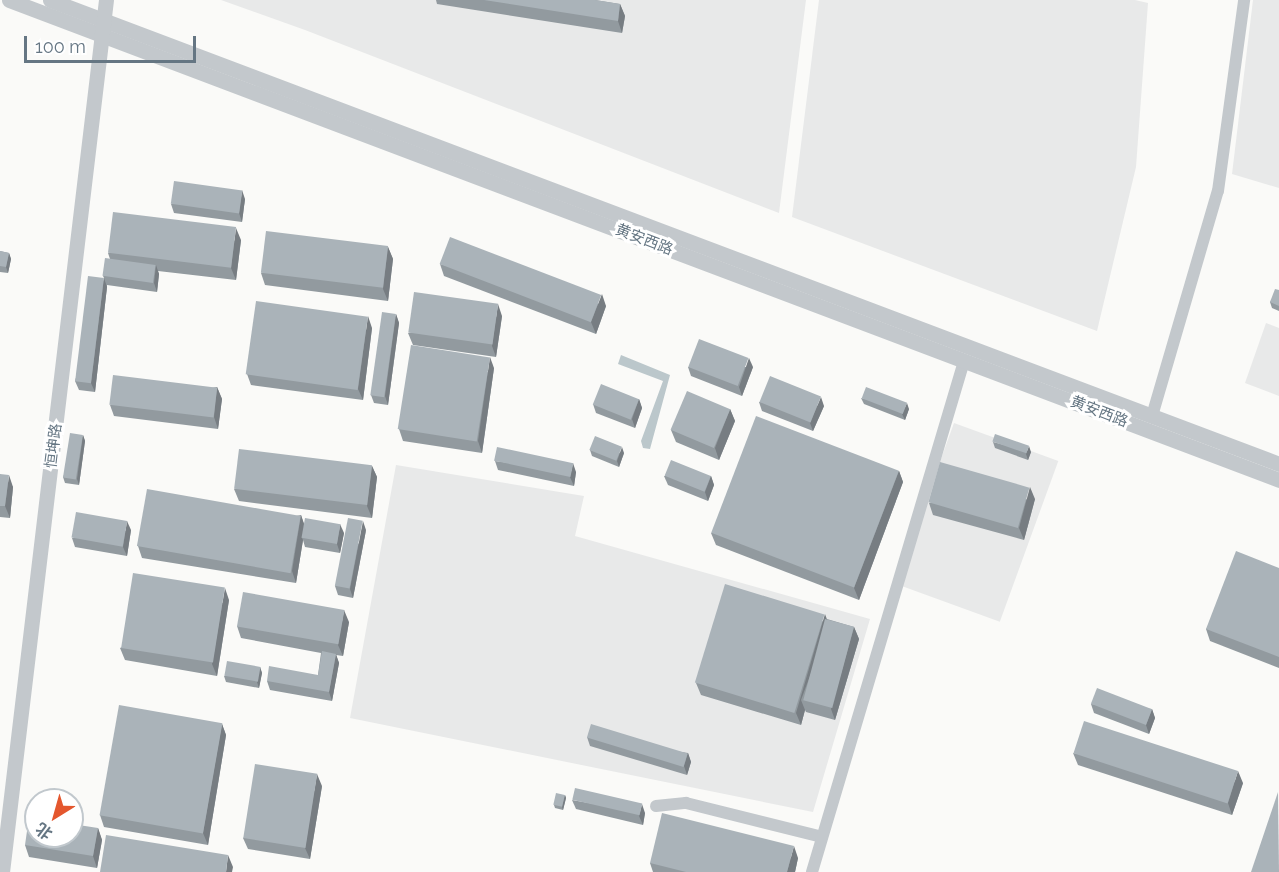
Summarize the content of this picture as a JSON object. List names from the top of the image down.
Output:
{
  "streets": {
    "street": ["黄安西路", "恒坤路"]
  },
  "crossings": [
    ["黄安西路", "恒坤路"]
  ],
  "scale_bar": "100 m",
  "north": "bottom left"
}
